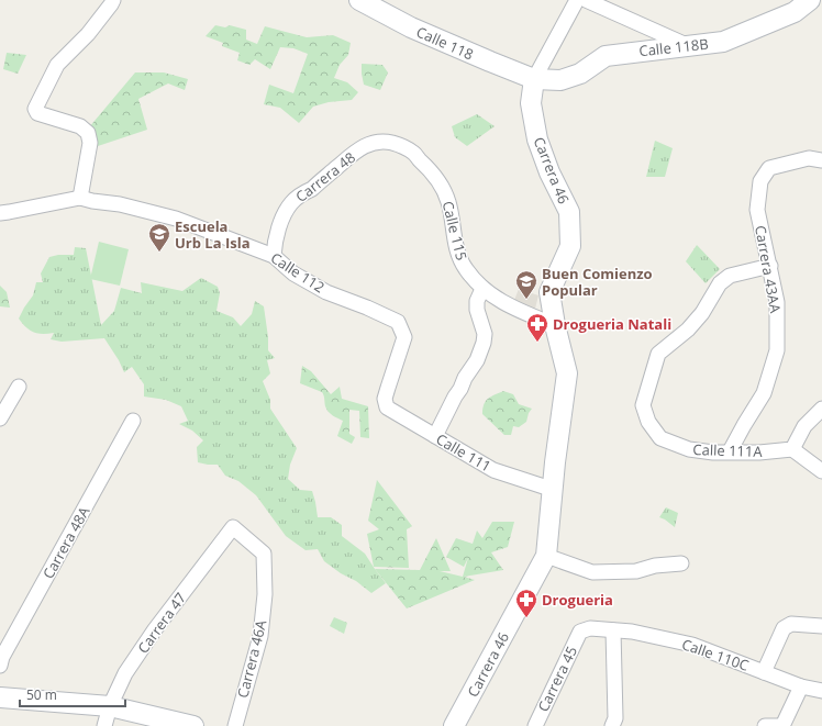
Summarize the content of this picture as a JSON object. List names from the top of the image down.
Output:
{
  "streets": {
    "street": [
      "Calle 118",
      "Calle 118B",
      "Carrera 46",
      "Carrera 48",
      "Calle 115",
      "Carrera 43AA",
      "Calle 112",
      "Calle 111A",
      "Calle 111",
      "Carrera 48A",
      "Carrera 47",
      "Calle 110C",
      "Carrera 46A",
      "Carrera 45"
    ]
  },
  "crossings": [
    ["Calle 118", "Calle 118B"],
    ["Calle 118", "Carrera 46"],
    ["Calle 118B", "Carrera 46"],
    ["Carrera 46", "Calle 115"],
    ["Carrera 46", "Calle 111"],
    ["Carrera 48", "Calle 115"],
    ["Carrera 48", "Calle 112"],
    ["Carrera 43AA", "Calle 111A"],
    ["Calle 112", "Calle 111"],
    ["Carrera 47", "Carrera 46A"],
    ["Calle 110C", "Carrera 45"]
  ],
  "places": {
    "school or university": ["Escuela Urb La Isla", "Buen Comienzo Popular"],
    "pharmacy": ["Drogueria Natali", "Drogueria"]
  },
  "scale_bar": "50 m"
}
